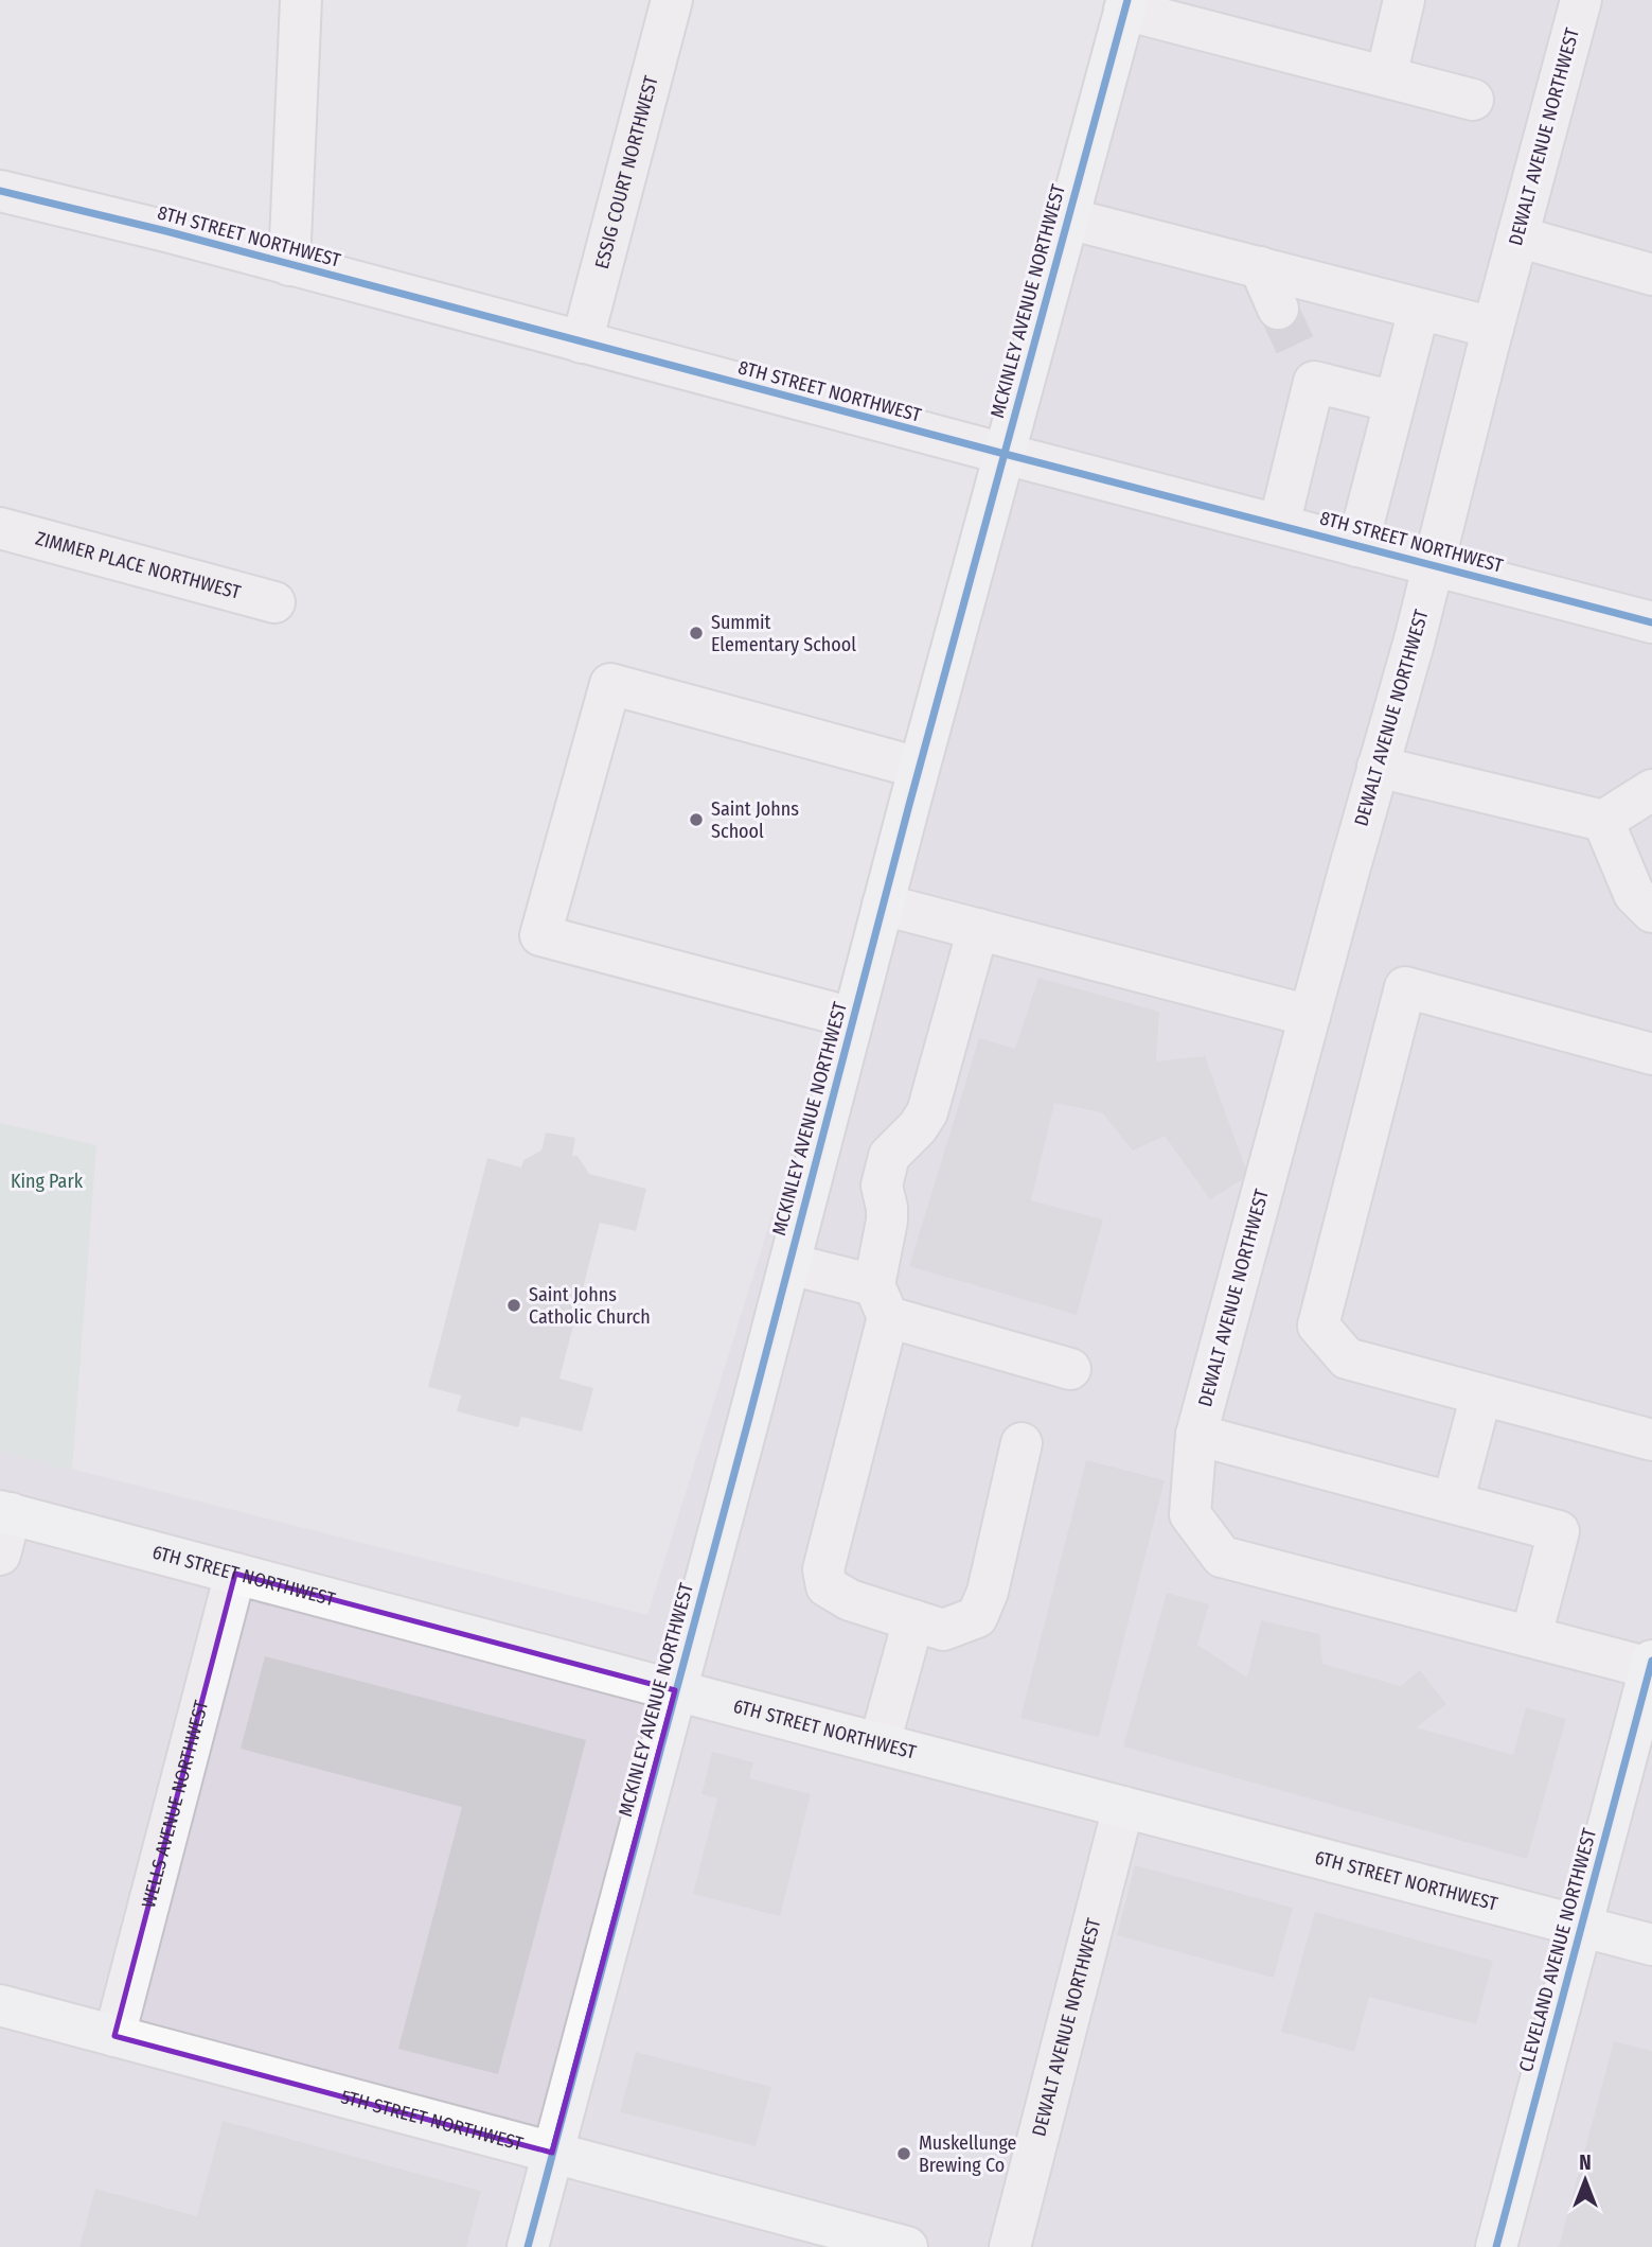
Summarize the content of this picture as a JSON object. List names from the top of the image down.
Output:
{
  "streets": {
    "main road": [
      "MCKINLEY AVENUE NORTHWEST",
      "6TH STREET NORTHWEST",
      "CLEVELAND AVENUE NORTHWEST",
      "5TH STREET NORTHWEST"
    ],
    "street": [
      "DEWALT AVENUE NORTHWEST",
      "ESSIG COURT NORTHWEST",
      "8TH STREET NORTHWEST",
      "ZIMMER PLACE NORTHWEST",
      "WELLS AVENUE NORTHWEST"
    ]
  },
  "crossings": [
    ["DEWALT AVENUE NORTHWEST", "8TH STREET NORTHWEST"],
    ["DEWALT AVENUE NORTHWEST", "6TH STREET NORTHWEST"],
    ["DEWALT AVENUE NORTHWEST", "CLEVELAND AVENUE NORTHWEST"],
    ["ESSIG COURT NORTHWEST", "8TH STREET NORTHWEST"],
    ["8TH STREET NORTHWEST", "MCKINLEY AVENUE NORTHWEST"],
    ["MCKINLEY AVENUE NORTHWEST", "6TH STREET NORTHWEST"],
    ["MCKINLEY AVENUE NORTHWEST", "5TH STREET NORTHWEST"],
    ["6TH STREET NORTHWEST", "WELLS AVENUE NORTHWEST"],
    ["6TH STREET NORTHWEST", "CLEVELAND AVENUE NORTHWEST"],
    ["WELLS AVENUE NORTHWEST", "5TH STREET NORTHWEST"]
  ],
  "parks": ["King Park"],
  "places": [
    "Summit Elementary School",
    "Saint Johns School",
    "Saint Johns Catholic Church",
    "Muskellunge Brewing Co"
  ],
  "north": "top"
}
